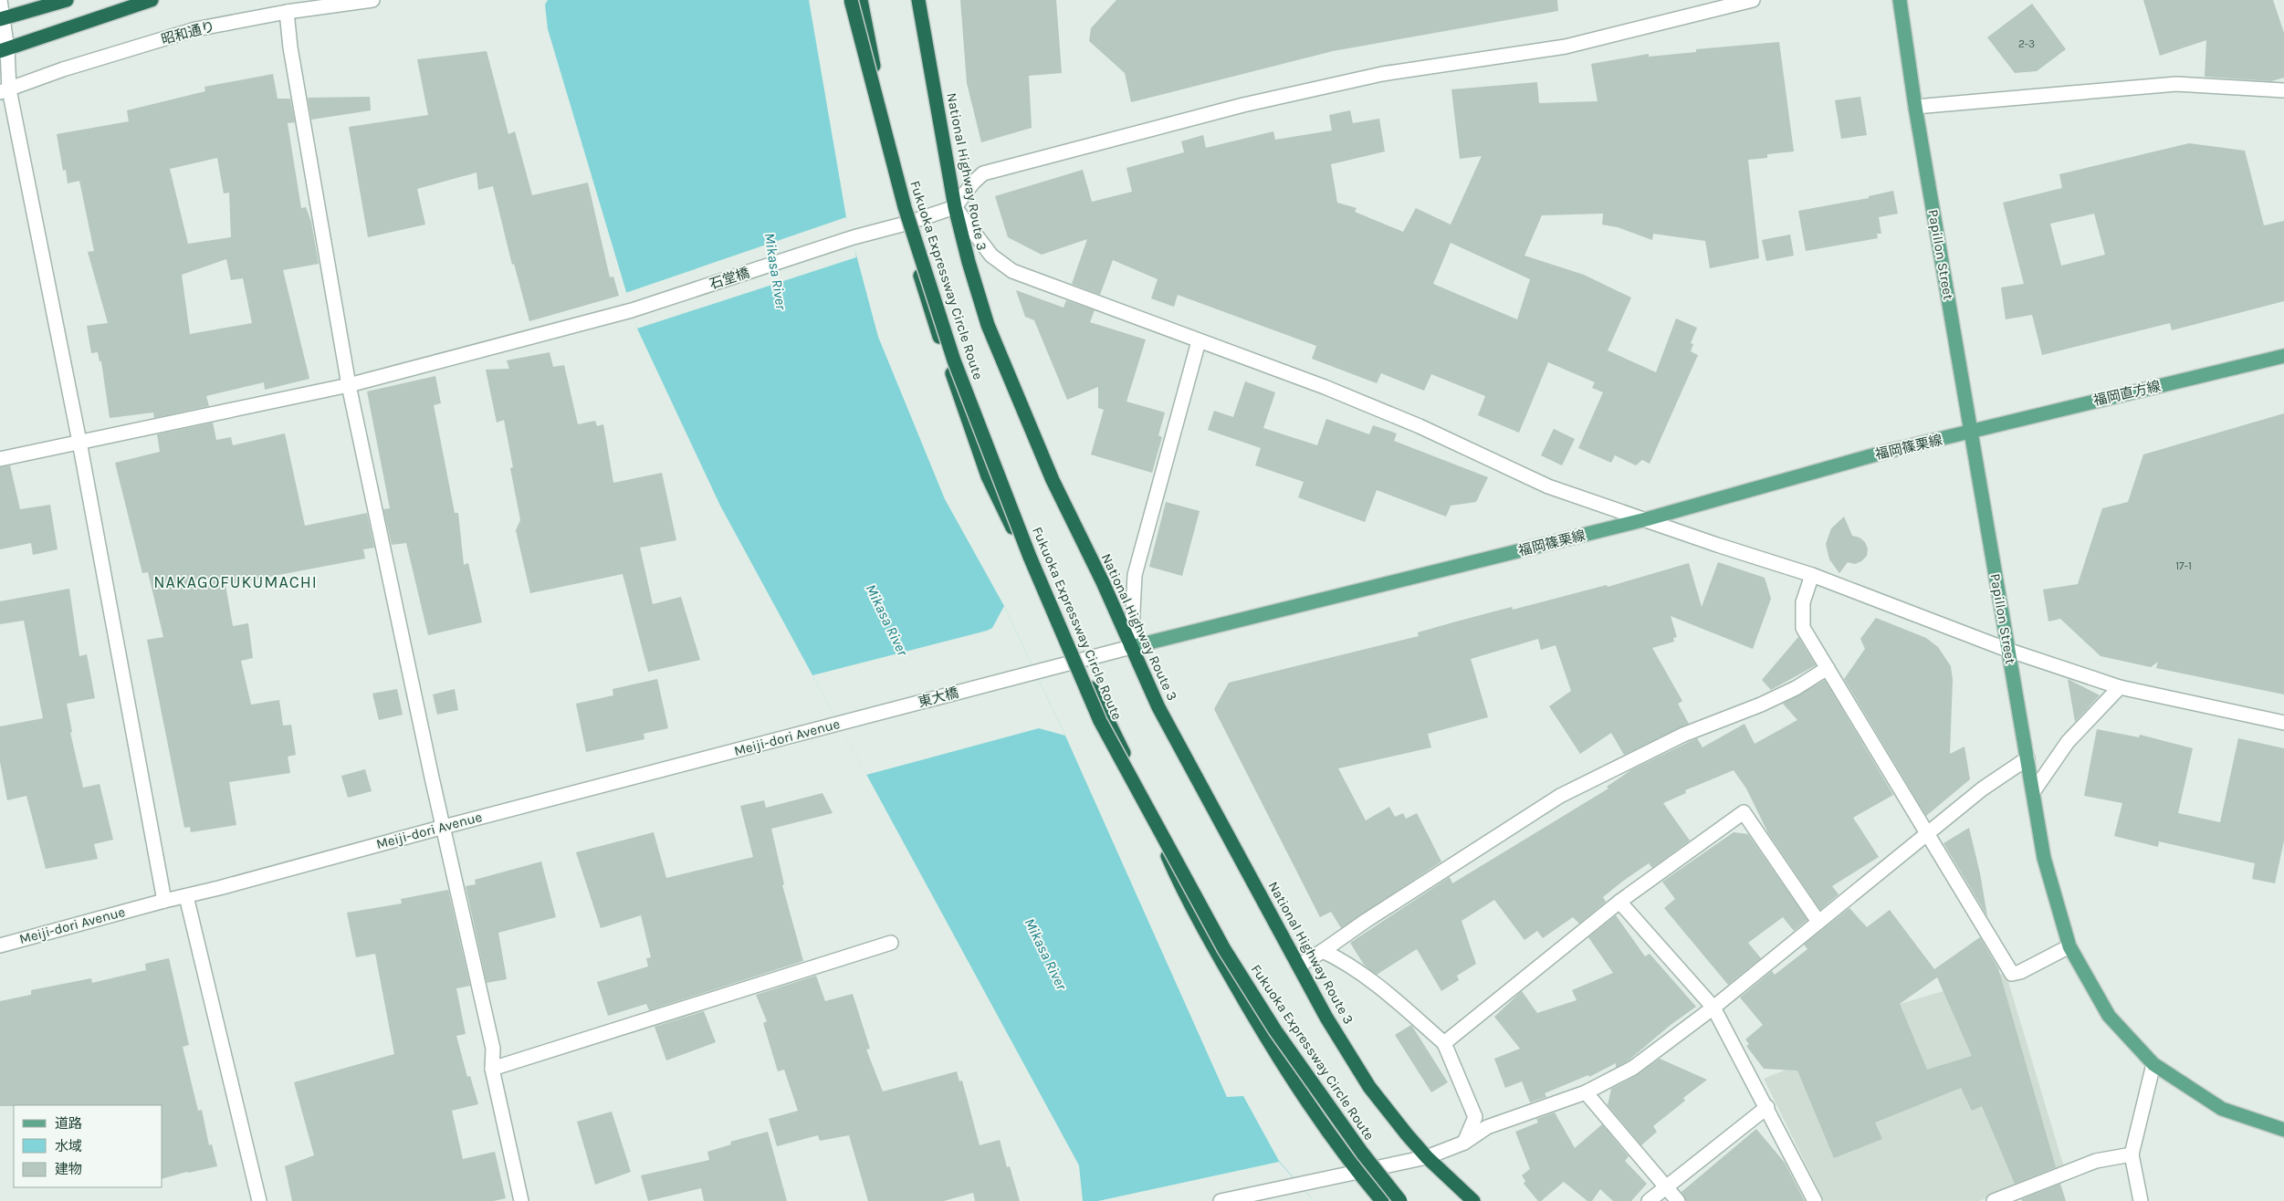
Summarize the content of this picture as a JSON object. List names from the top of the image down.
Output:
{
  "streets": {
    "highway": ["National Highway Route 3", "Fukuoka Expressway Circle Route"],
    "main road": ["Papillon Street", "福岡直方線", "福岡篠栗線"],
    "street": [
      "昭和通り",
      "石堂橋",
      "東大橋",
      "Meiji-dori Avenue"
    ]
  },
  "crossings": [
    ["National Highway Route 3", "石堂橋"],
    ["National Highway Route 3", "福岡篠栗線"],
    ["Papillon Street", "福岡直方線"],
    ["Papillon Street", "福岡篠栗線"],
    ["福岡直方線", "福岡篠栗線"],
    ["東大橋", "Meiji-dori Avenue"]
  ],
  "districts": ["NAKAGOFUKUMACHI"],
  "water": ["Mikasa River"],
  "house_numbers": ["2-3", "17-1"],
  "legend": ["道路", "水域", "建物"]
}
